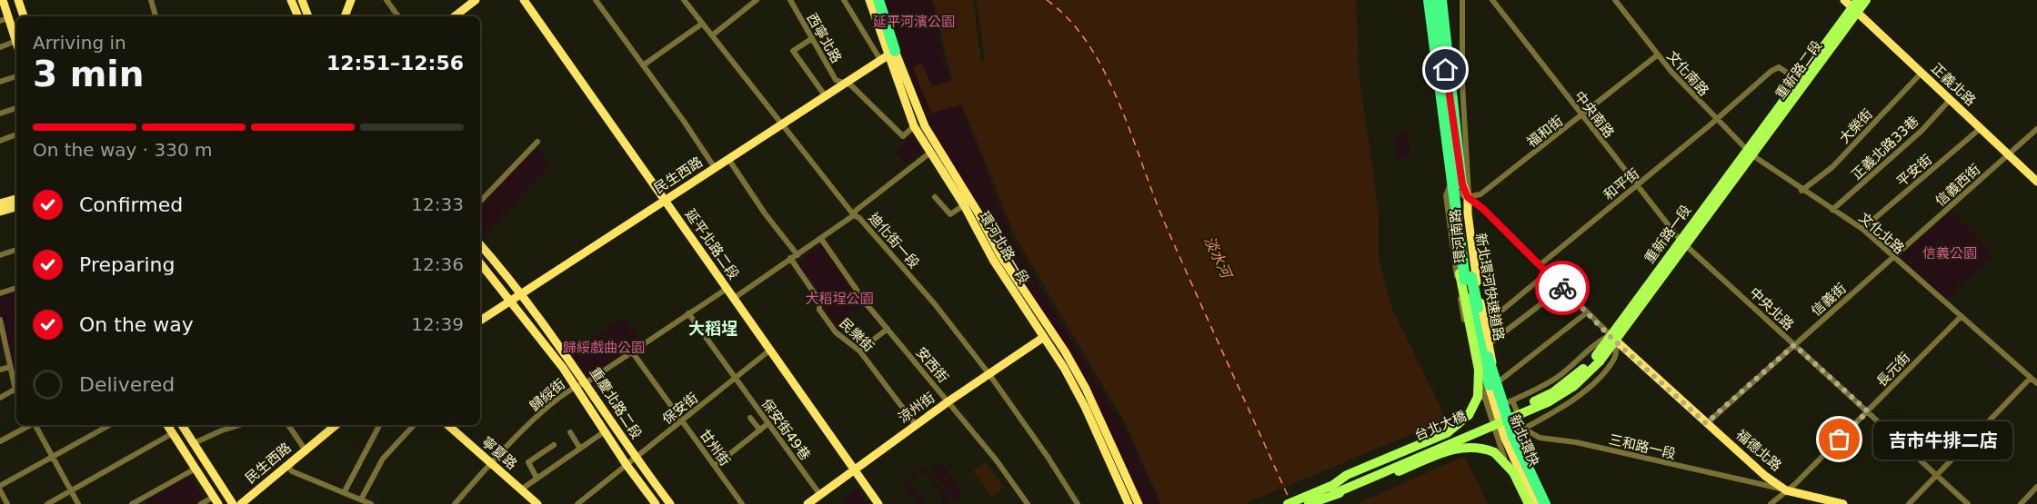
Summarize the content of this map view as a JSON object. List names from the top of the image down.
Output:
{
  "streets": {
    "highway": ["新北環河快速道路", "新北環快"],
    "main road": ["重新路二段", "重新路一段", "台北大橋"],
    "street": [
      "西寧北路",
      "文化南路",
      "正義北路",
      "中央南路",
      "大榮街",
      "福和街",
      "正義北路33巷",
      "平安街",
      "民生西路",
      "和平街",
      "信義西街",
      "文化北路",
      "環河南路",
      "迪化街一段",
      "延平北路二段",
      "環河北路一段",
      "信義街",
      "中央北路",
      "民樂街",
      "安西街",
      "長元街",
      "歸綏街",
      "重慶北路二段",
      "涼州街",
      "保安街",
      "保安街49巷",
      "三和路一段",
      "甘州街",
      "福德北路",
      "寧夏路"
    ]
  },
  "crossings": [
    ["西寧北路", "民生西路"],
    ["西寧北路", "環河北路一段"],
    ["重新路二段", "文化南路"],
    ["重新路二段", "正義北路"],
    ["重新路二段", "和平街"],
    ["重新路二段", "文化北路"],
    ["重新路二段", "重新路一段"],
    ["文化南路", "福和街"],
    ["文化南路", "和平街"],
    ["文化南路", "文化北路"],
    ["文化南路", "重新路一段"],
    ["正義北路", "大榮街"],
    ["正義北路", "正義北路33巷"],
    ["正義北路", "平安街"],
    ["正義北路", "信義西街"],
    ["中央南路", "福和街"],
    ["中央南路", "和平街"],
    ["中央南路", "重新路一段"],
    ["中央南路", "中央北路"],
    ["大榮街", "文化北路"],
    ["福和街", "環河南路"],
    ["正義北路33巷", "文化北路"],
    ["平安街", "文化北路"],
    ["民生西路", "迪化街一段"],
    ["民生西路", "延平北路二段"],
    ["民生西路", "環河北路一段"],
    ["民生西路", "重慶北路二段"],
    ["信義西街", "文化北路"],
    ["信義西街", "信義街"],
    ["文化北路", "重新路一段"],
    ["文化北路", "信義街"],
    ["文化北路", "長元街"],
    ["重新路一段", "環河南路"],
    ["重新路一段", "中央北路"],
    ["重新路一段", "台北大橋"],
    ["重新路一段", "三和路一段"],
    ["重新路一段", "福德北路"],
    ["環河南路", "新北環河快速道路"],
    ["環河南路", "新北環快"],
    ["迪化街一段", "涼州街"],
    ["延平北路二段", "歸綏街"],
    ["延平北路二段", "涼州街"],
    ["延平北路二段", "保安街"],
    ["環河北路一段", "涼州街"],
    ["新北環河快速道路", "新北環快"],
    ["信義街", "中央北路"],
    ["信義街", "福德北路"],
    ["中央北路", "長元街"],
    ["民樂街", "涼州街"],
    ["安西街", "涼州街"],
    ["長元街", "三和路一段"],
    ["長元街", "福德北路"],
    ["歸綏街", "重慶北路二段"],
    ["歸綏街", "保安街49巷"],
    ["歸綏街", "甘州街"],
    ["歸綏街", "寧夏路"],
    ["重慶北路二段", "保安街"],
    ["涼州街", "保安街49巷"],
    ["保安街", "保安街49巷"],
    ["保安街", "甘州街"],
    ["三和路一段", "福德北路"]
  ],
  "districts": ["大稻埕"],
  "water": ["淡水河"],
  "parks": [
    "延平河濱公園",
    "信義公園",
    "大稻埕公園",
    "歸綏戲曲公園"
  ],
  "places": ["吉市牛排二店"],
  "page": {
    "heading": ["3 min", "Arriving in", "12:51–12:56"],
    "bar": "On the way · 330 m",
    "list": [
      ["Confirmed", "12:33"],
      ["Preparing", "12:36"],
      ["On the way", "12:39"],
      "Delivered"
    ],
    "bubble": "吉市牛排二店"
  }
}
